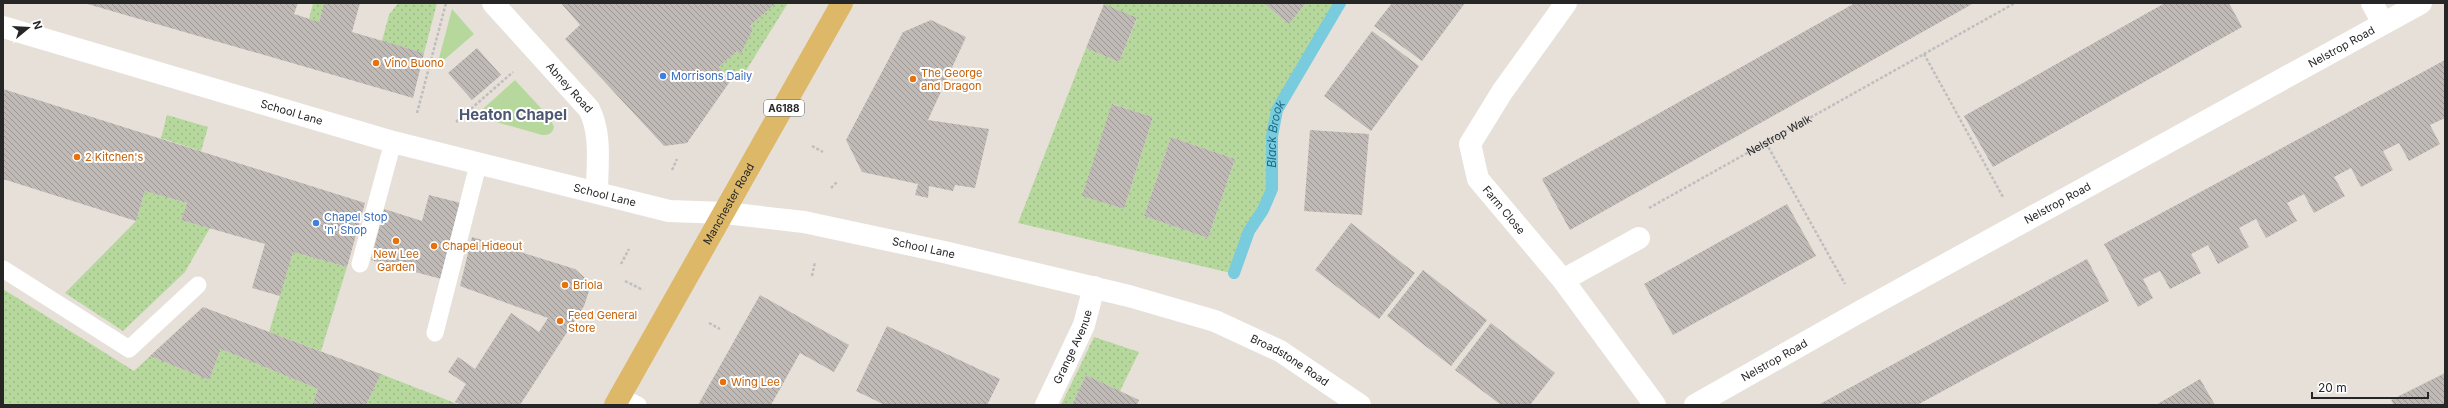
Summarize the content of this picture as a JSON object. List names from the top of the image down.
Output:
{
  "streets": {
    "main road": ["A6188", "Manchester Road"],
    "street": [
      "Nelstrop Road",
      "Abney Road",
      "School Lane",
      "Farm Close",
      "Grange Avenue",
      "Broadstone Road"
    ],
    "path": ["Nelstrop Walk"]
  },
  "crossings": [
    ["Abney Road", "School Lane"],
    ["School Lane", "Manchester Road"],
    ["School Lane", "Grange Avenue"],
    ["School Lane", "Broadstone Road"]
  ],
  "districts": ["Heaton Chapel"],
  "water": ["Black Brook"],
  "places": [
    "Vino Buono",
    "Morrisons Daily",
    "The George and Dragon",
    "2 Kitchen's",
    "Chapel Stop 'n' Shop",
    "New Lee Garden",
    "Chapel Hideout",
    "Briola",
    "Feed General Store",
    "Wing Lee"
  ],
  "scale_bar": "20 m",
  "north": "right"
}
